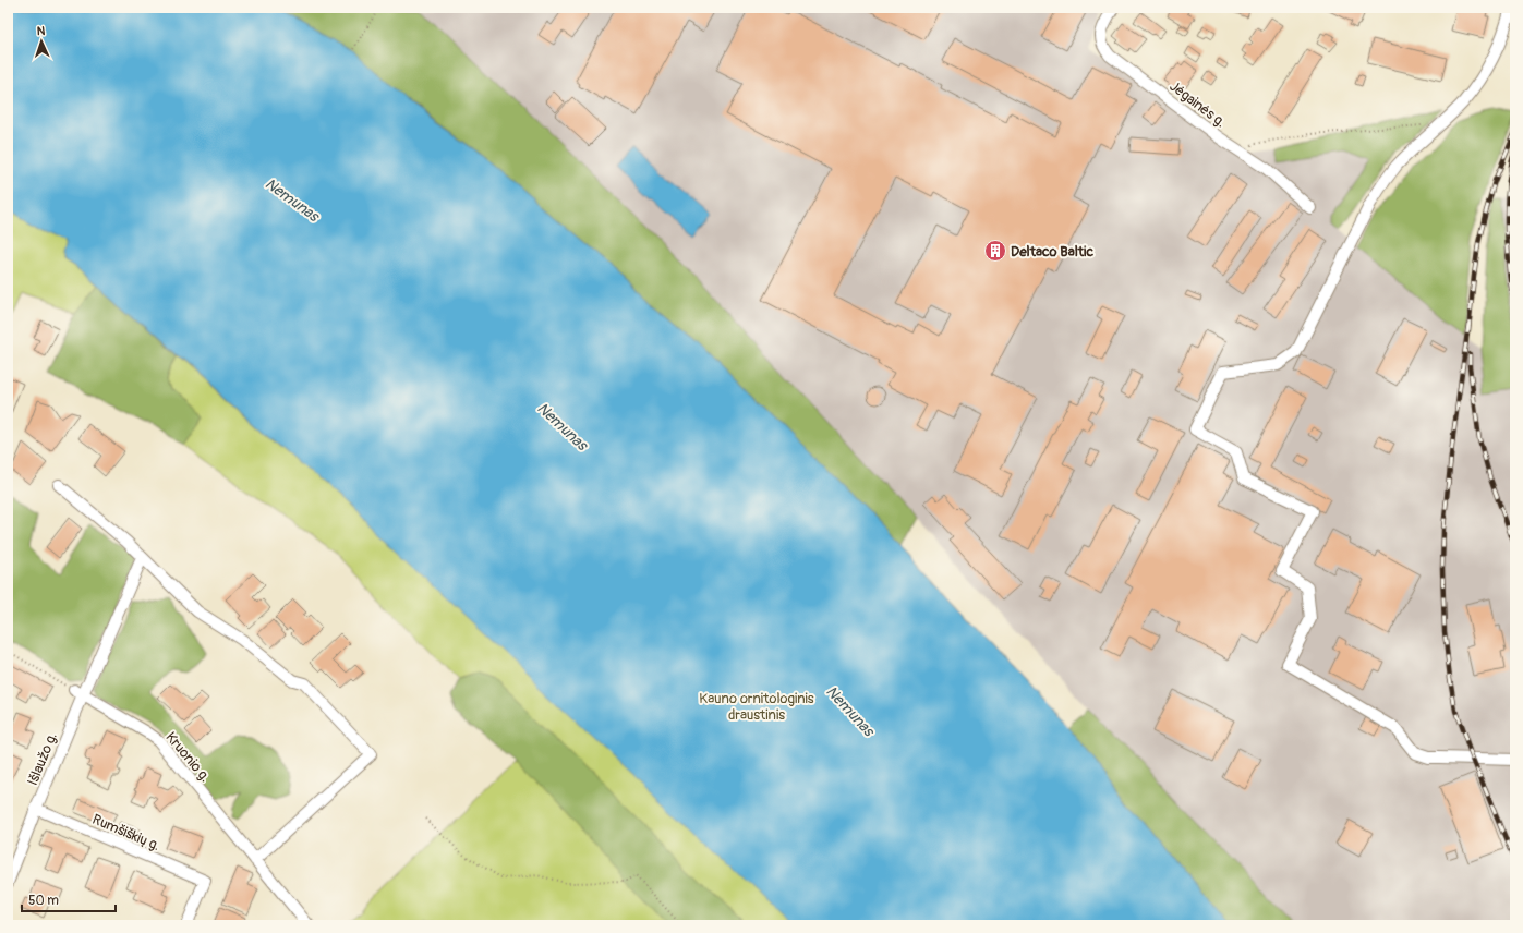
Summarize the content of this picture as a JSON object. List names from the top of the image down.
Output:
{
  "streets": {
    "street": [
      "Jėgainės g.",
      "Kruonio g.",
      "Išlaužo g.",
      "Rumšiškių g."
    ]
  },
  "crossings": [
    ["Kruonio g.", "Išlaužo g."],
    ["Išlaužo g.", "Rumšiškių g."]
  ],
  "water": ["Nemunas"],
  "parks": ["Kauno ornitologinis draustinis"],
  "places": {
    "building": ["Deltaco Baltic"]
  },
  "scale_bar": "50 m",
  "north": "top"
}
